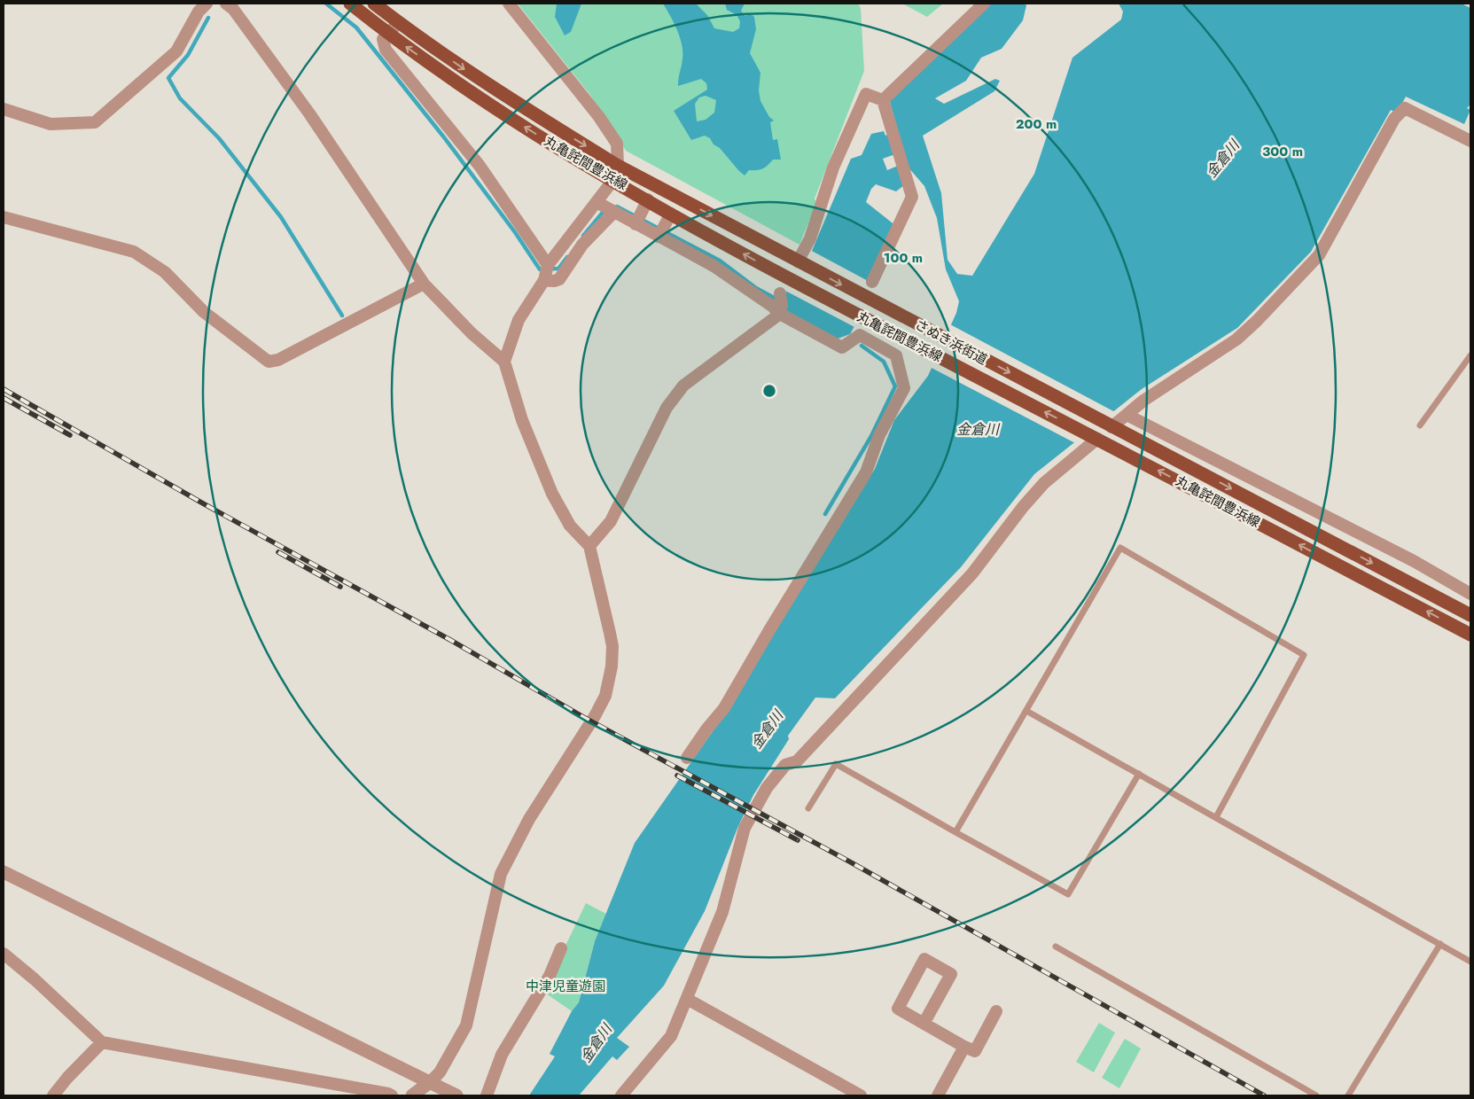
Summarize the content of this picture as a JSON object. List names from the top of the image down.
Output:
{
  "streets": {
    "main road": ["丸亀詫間豊浜線", "さぬき浜街道"]
  },
  "crossings": [
    ["丸亀詫間豊浜線", "さぬき浜街道"]
  ],
  "one_way": ["さぬき浜街道"],
  "water": ["金倉川"],
  "parks": ["中津児童遊園"],
  "rings": ["200 m", "300 m", "100 m"]
}
